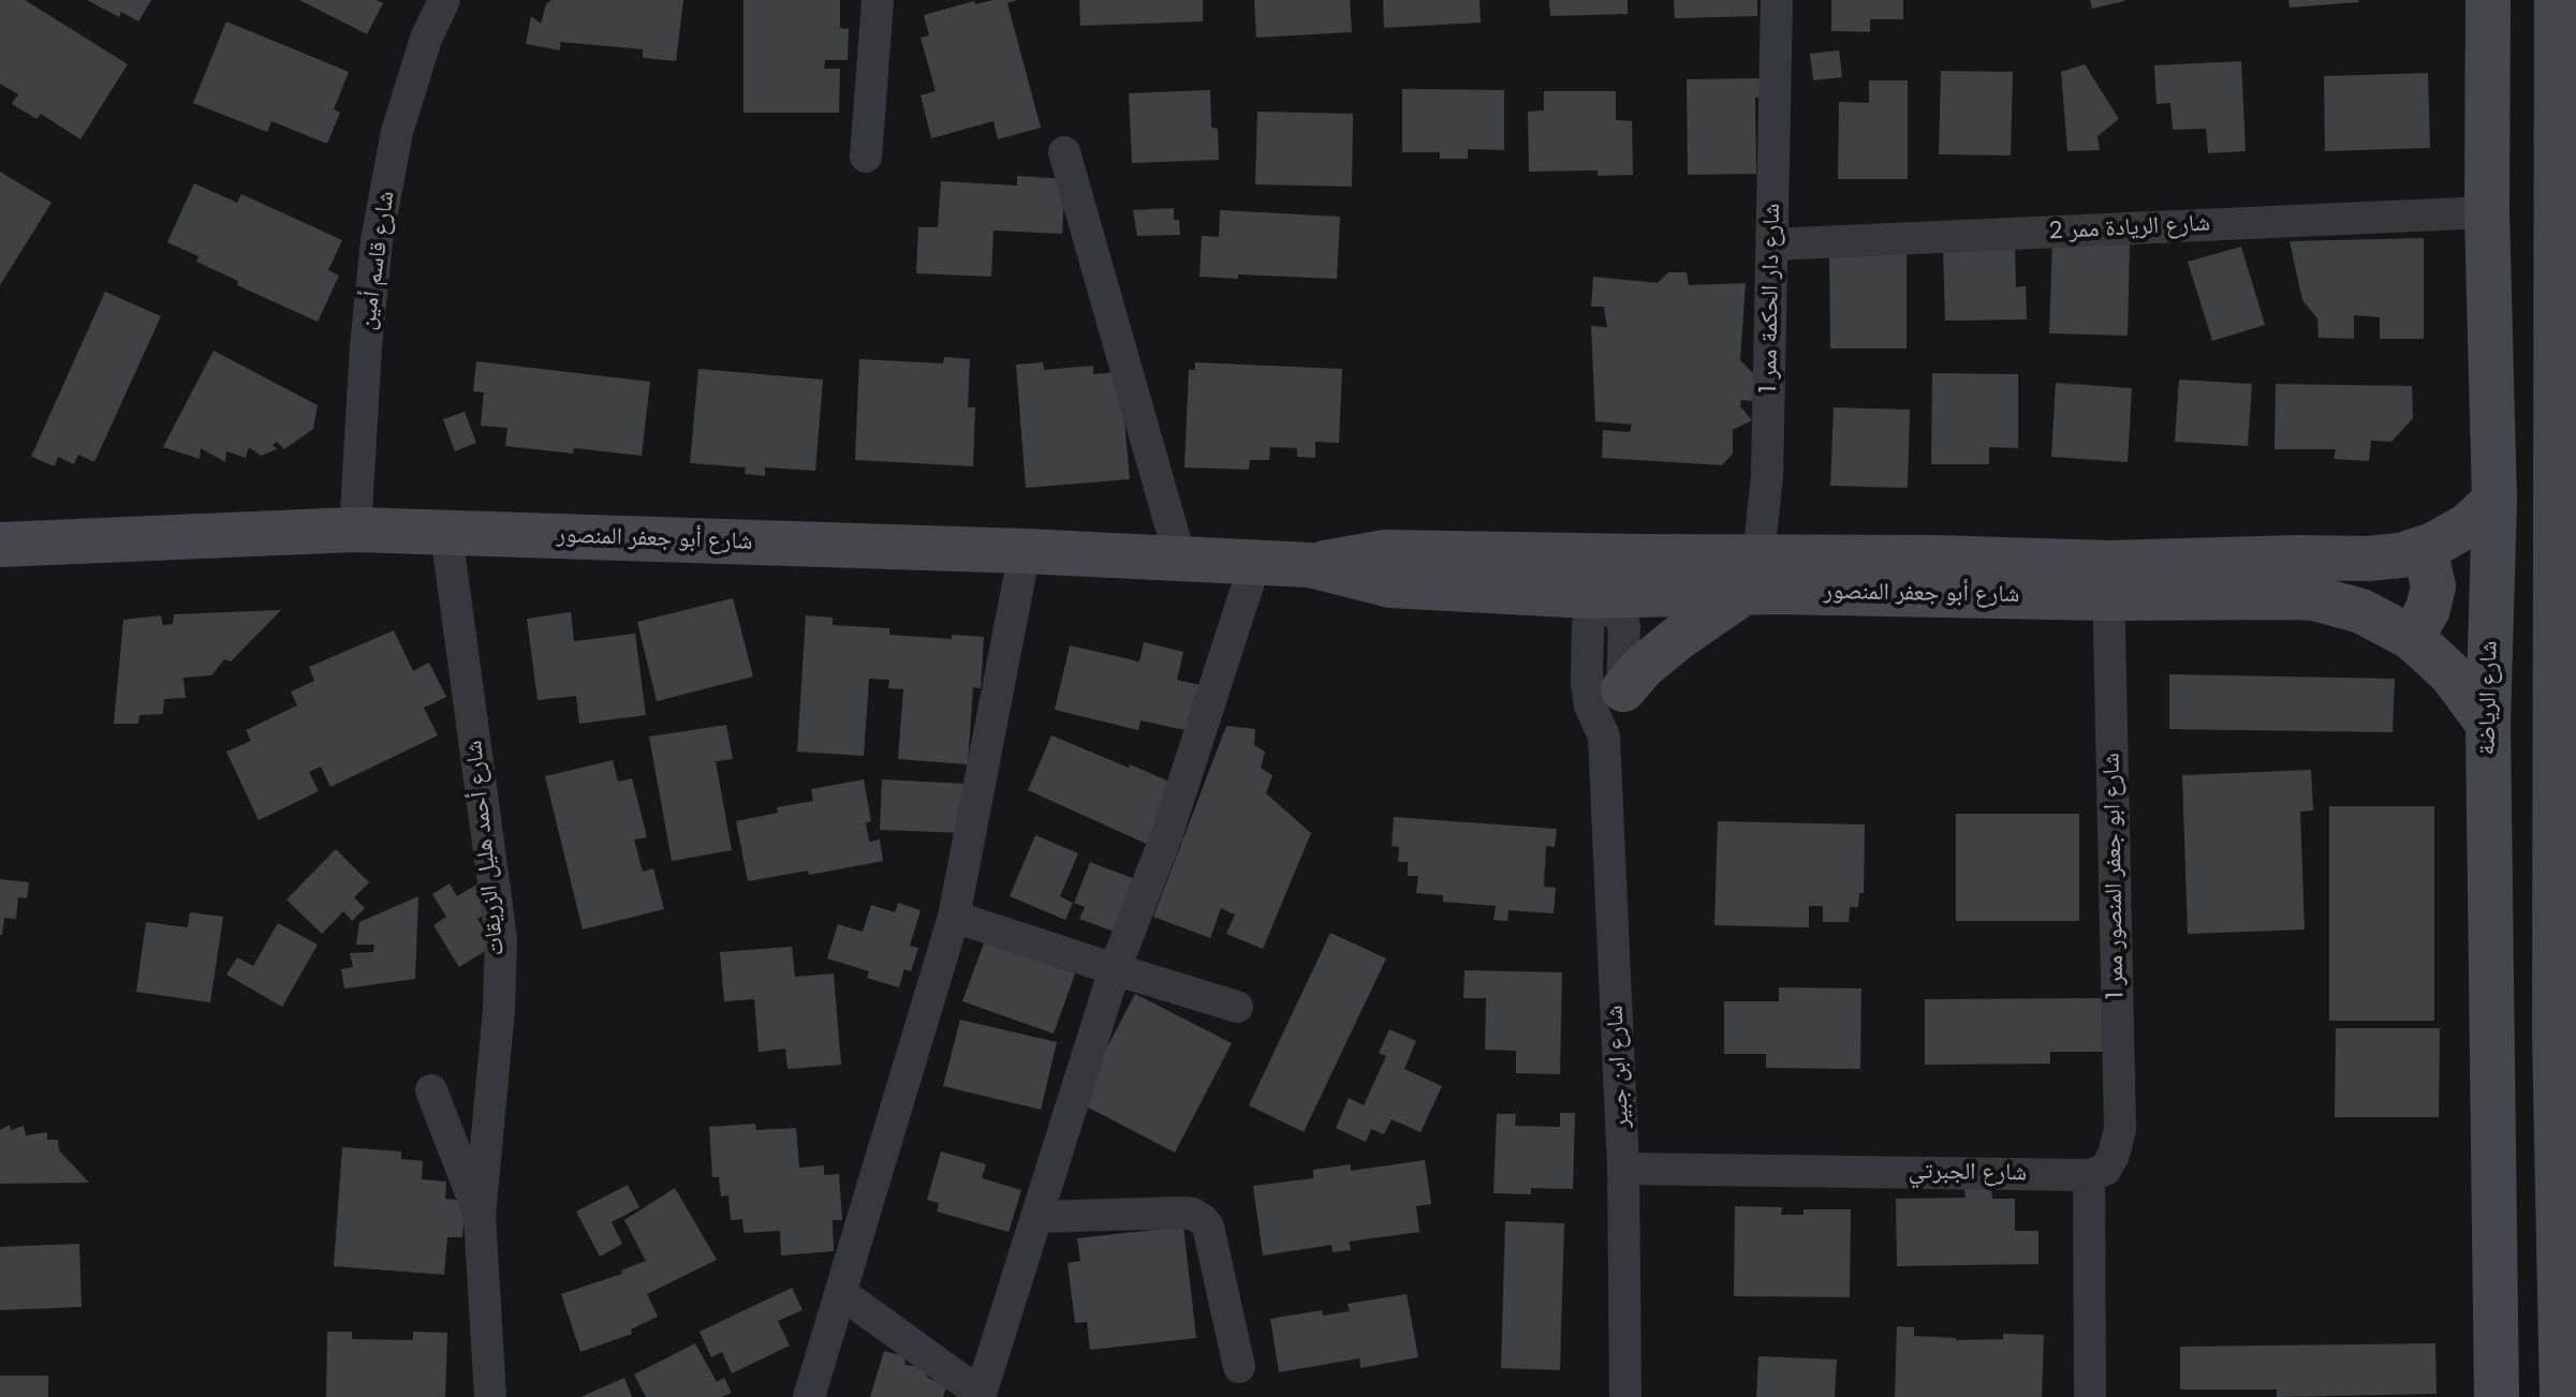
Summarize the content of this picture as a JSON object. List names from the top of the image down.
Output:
{
  "streets": {
    "street": [
      "شارع الريادة ممر 2",
      "شارع قاسم أمين",
      "شارع دار الحكمة ممر 1",
      "شارع أبو جعفر المنصور",
      "شارع الرياضة",
      "شارع أحمد هليل الزريقات",
      "شارع ابو جعفر المنصور ممر 1",
      "شارع ابن جبير",
      "شارع الجبرتي"
    ]
  },
  "crossings": [
    ["شارع الريادة ممر 2", "شارع دار الحكمة ممر 1"],
    ["شارع الريادة ممر 2", "شارع الرياضة"],
    ["شارع قاسم أمين", "شارع أبو جعفر المنصور"],
    ["شارع دار الحكمة ممر 1", "شارع أبو جعفر المنصور"],
    ["شارع أبو جعفر المنصور", "شارع الرياضة"],
    ["شارع أبو جعفر المنصور", "شارع أحمد هليل الزريقات"],
    ["شارع أبو جعفر المنصور", "شارع ابو جعفر المنصور ممر 1"],
    ["شارع أبو جعفر المنصور", "شارع ابن جبير"],
    ["شارع ابو جعفر المنصور ممر 1", "شارع الجبرتي"],
    ["شارع ابن جبير", "شارع الجبرتي"]
  ]
}
